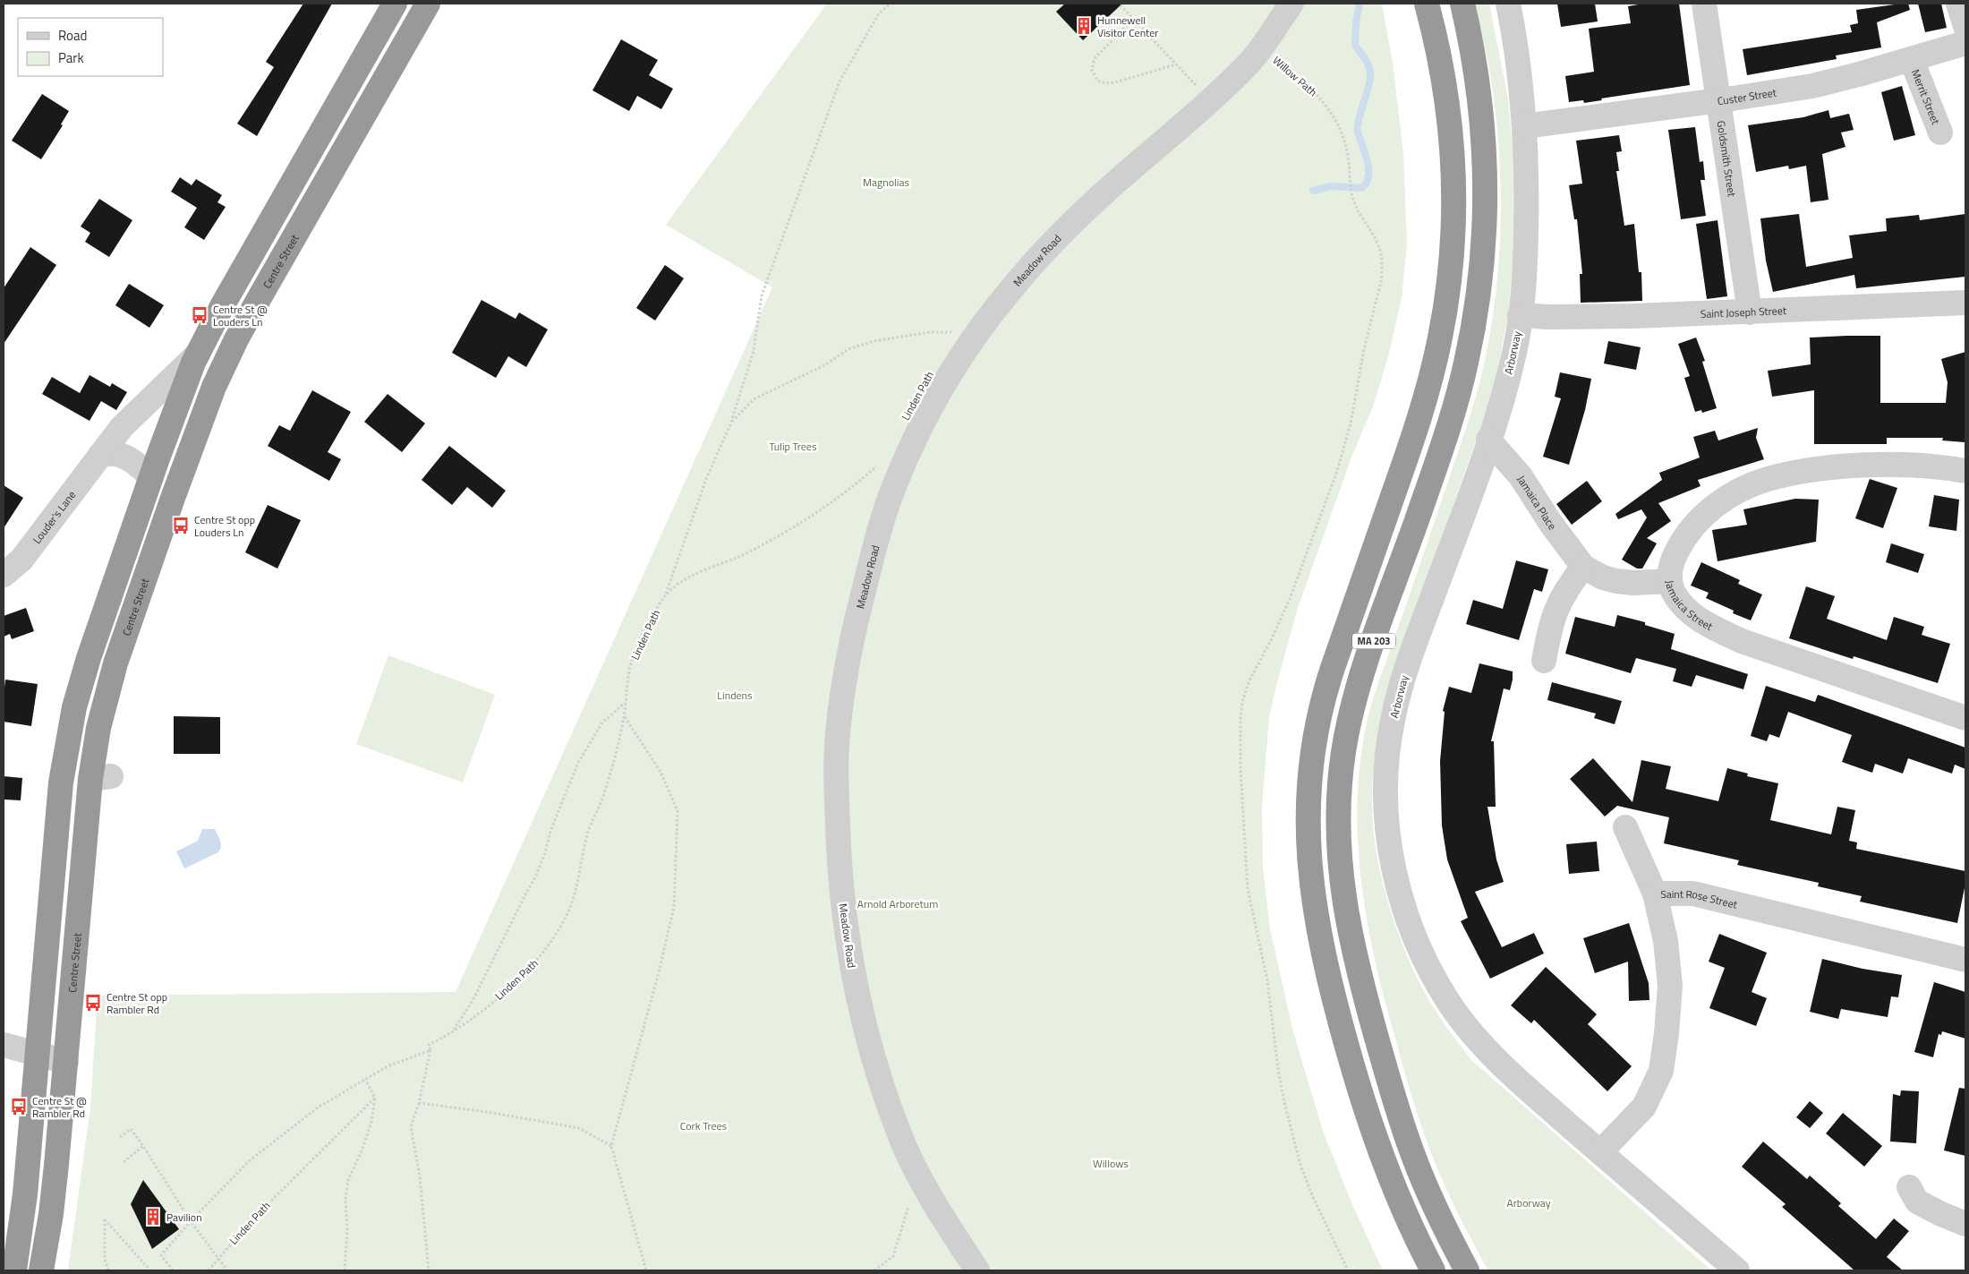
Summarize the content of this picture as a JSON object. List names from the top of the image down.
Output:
{
  "streets": {
    "highway": ["Centre Street", "MA 203"],
    "street": [
      "Custer Street",
      "Merrit Street",
      "Goldsmith Street",
      "Meadow Road",
      "Saint Joseph Street",
      "Arborway",
      "Jamaica Place",
      "Louder's Lane",
      "Jamaica Street",
      "Saint Rose Street"
    ],
    "path": ["Willow Path", "Linden Path"]
  },
  "crossings": [
    ["Willow Path", "Meadow Road"],
    ["Custer Street", "Merrit Street"],
    ["Custer Street", "Goldsmith Street"],
    ["Custer Street", "Arborway"],
    ["Goldsmith Street", "Saint Joseph Street"],
    ["Saint Joseph Street", "Arborway"],
    ["Arborway", "Jamaica Place"],
    ["Arborway", "Saint Rose Street"],
    ["Jamaica Place", "Jamaica Street"]
  ],
  "parks": [
    "Magnolias",
    "Tulip Trees",
    "Lindens",
    "Arnold Arboretum",
    "Cork Trees",
    "Willows",
    "Arborway"
  ],
  "places": {
    "building": ["Hunnewell Visitor Center", "Pavilion"],
    "bus stop": [
      "Centre St @ Louders Ln",
      "Centre St opp Louders Ln",
      "Centre St opp Rambler Rd",
      "Centre St @ Rambler Rd"
    ]
  },
  "legend": ["Road", "Park"]
}
